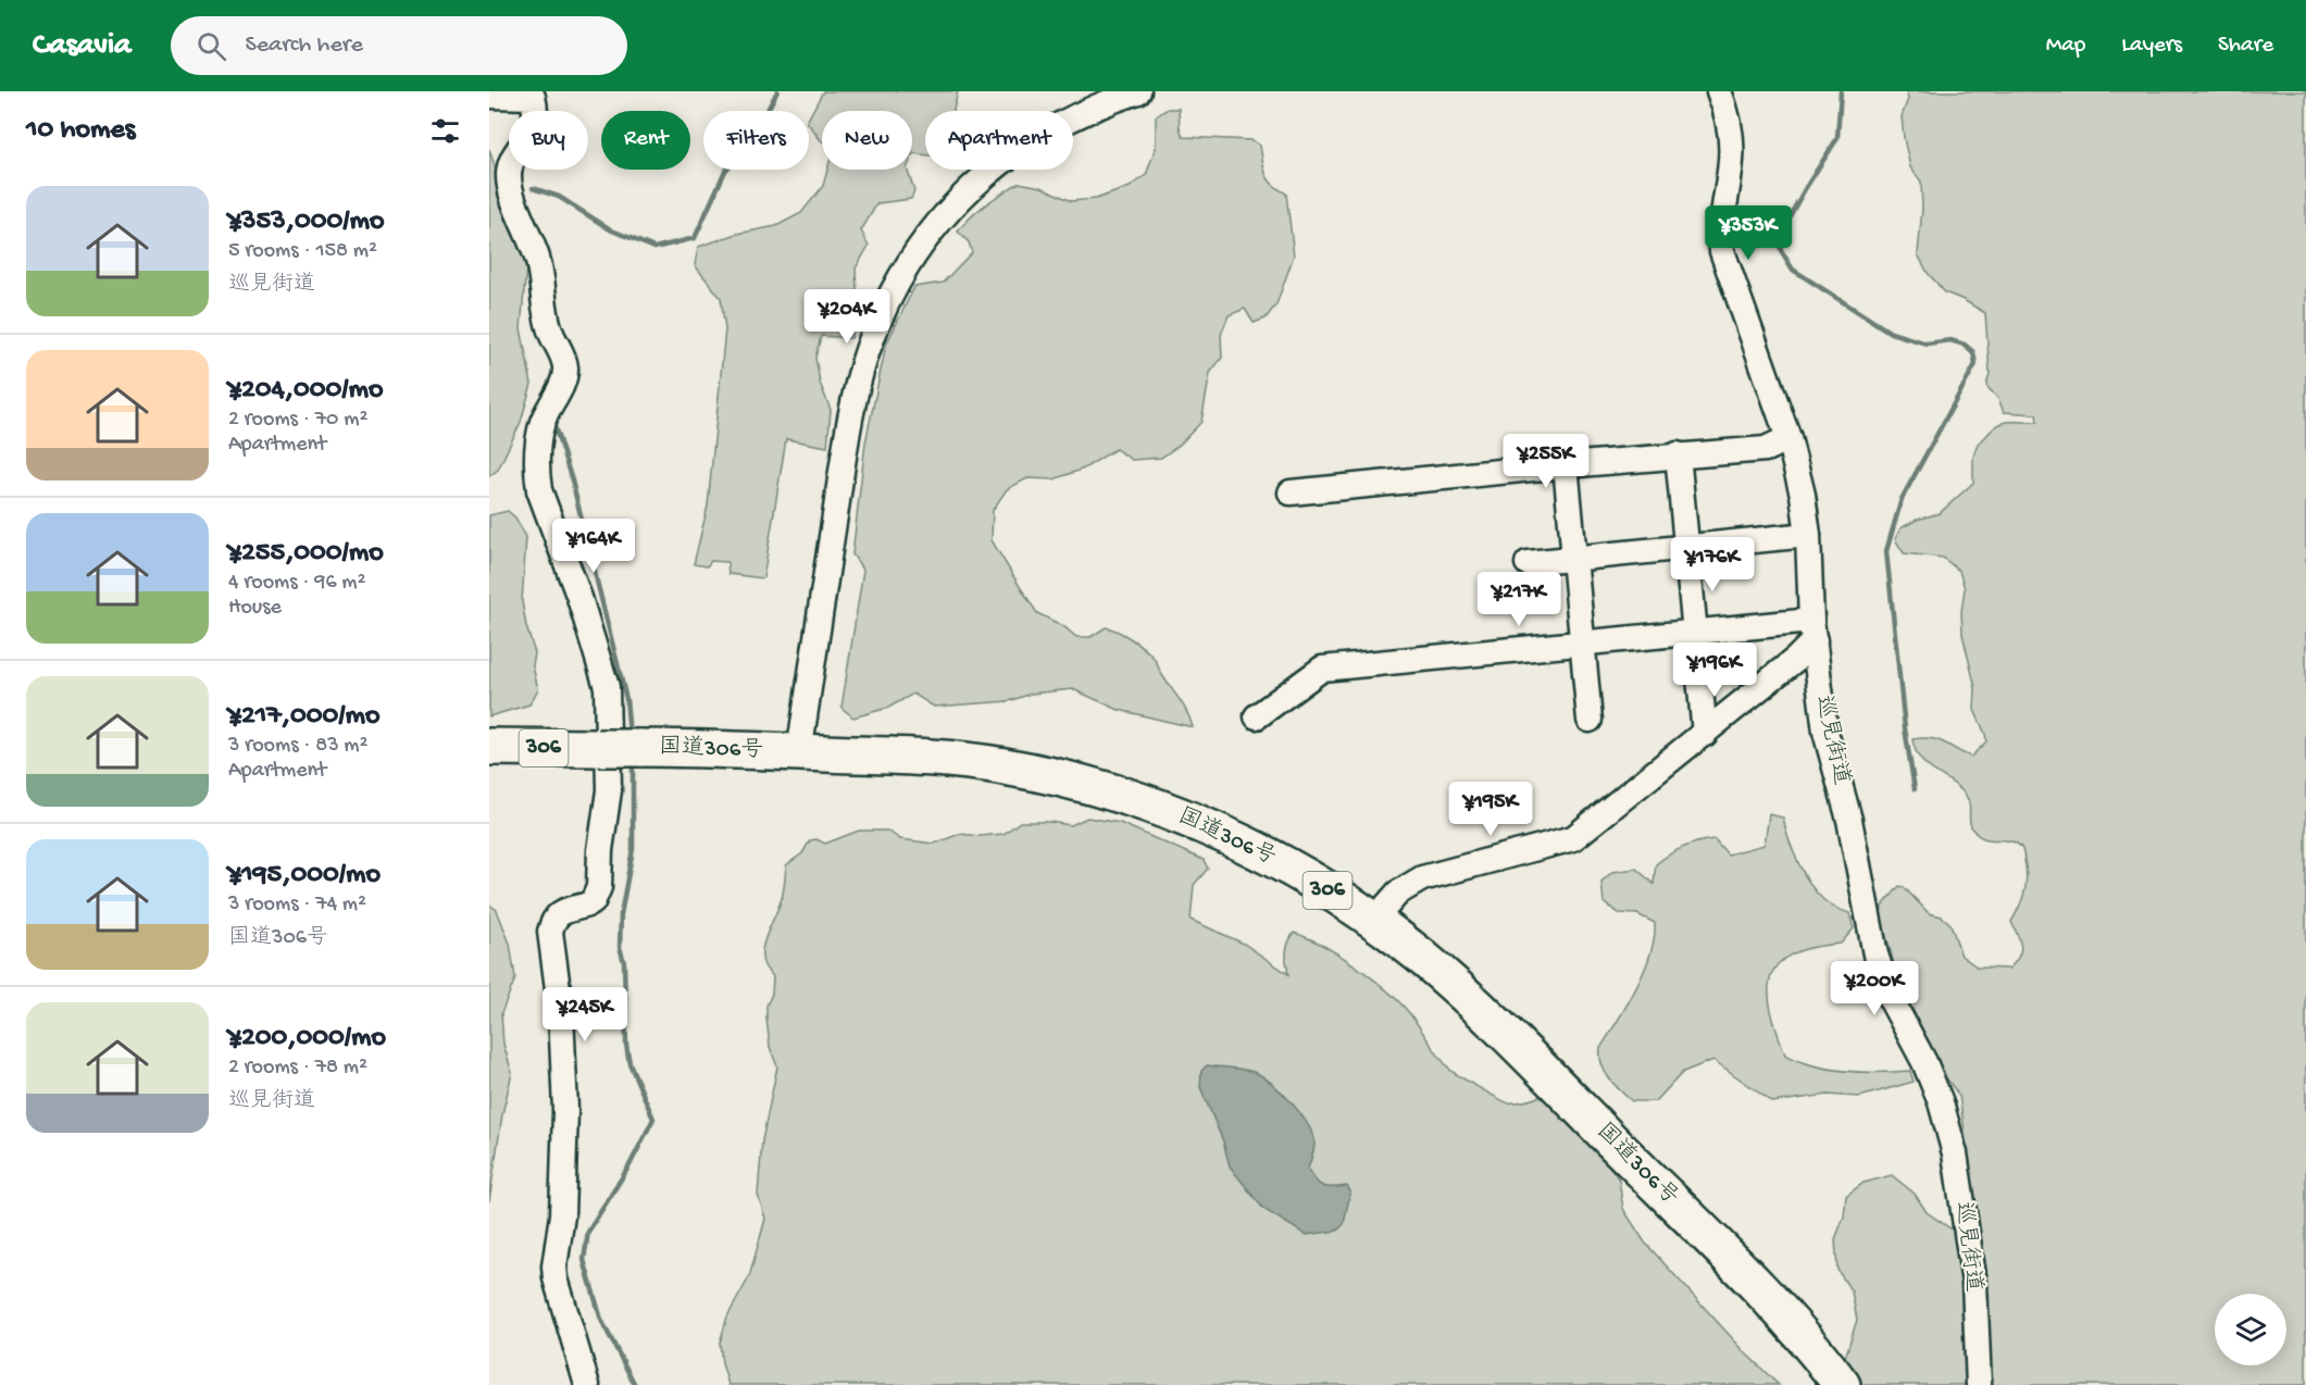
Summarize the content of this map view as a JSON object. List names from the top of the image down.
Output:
{
  "streets": {
    "highway": ["306", "国道306号"],
    "street": ["巡見街道"]
  },
  "page": {
    "header": "Casavia",
    "search": "Search here",
    "nav": ["Map", "Layers", "Share"],
    "heading": "10 homes",
    "chip": [
      "Buy",
      "Rent",
      "Filters",
      "New",
      "Apartment"
    ],
    "list": [
      {
        "name": "¥353,000/mo",
        "note": "5 rooms · 158 m² · 巡見街道"
      },
      {
        "name": "¥204,000/mo",
        "note": "2 rooms · 70 m² · Apartment"
      },
      {
        "name": "¥255,000/mo",
        "note": "4 rooms · 96 m² · House"
      },
      {
        "name": "¥217,000/mo",
        "note": "3 rooms · 83 m² · Apartment"
      },
      {
        "name": "¥195,000/mo",
        "note": "3 rooms · 74 m² · 国道306号"
      },
      {
        "name": "¥200,000/mo",
        "note": "2 rooms · 78 m² · 巡見街道"
      }
    ],
    "price": [
      "¥353K",
      "¥204K",
      "¥255K",
      "¥164K",
      "¥176K",
      "¥217K",
      "¥196K",
      "¥195K",
      "¥200K",
      "¥245K"
    ]
  }
}
